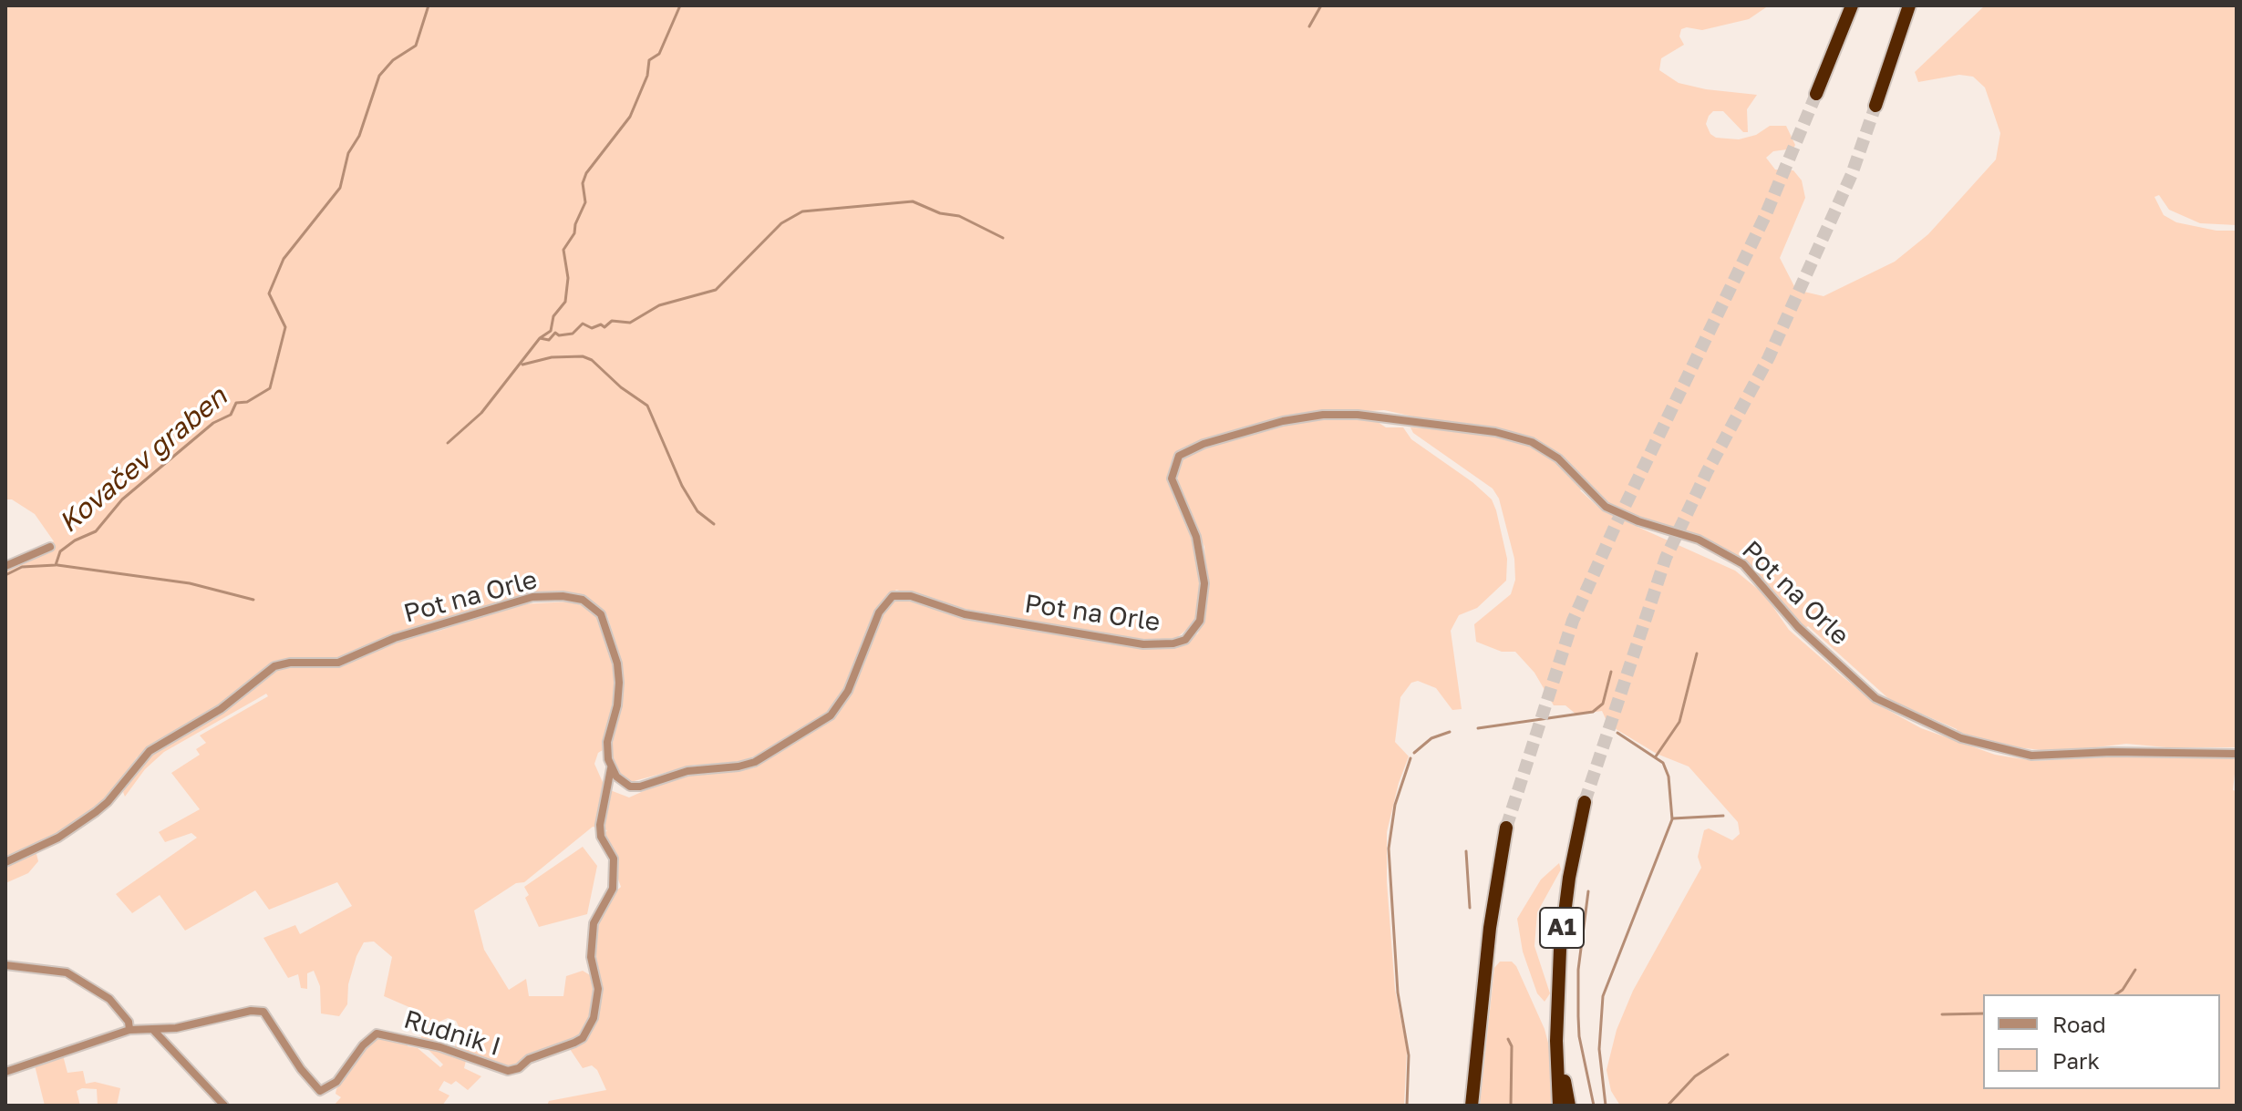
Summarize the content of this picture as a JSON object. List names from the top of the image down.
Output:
{
  "streets": {
    "highway": ["A1"],
    "street": ["Pot na Orle", "Rudnik I"]
  },
  "crossings": [
    ["Pot na Orle", "Rudnik I"]
  ],
  "water": ["Kovačev graben"],
  "legend": ["Road", "Park"]
}
